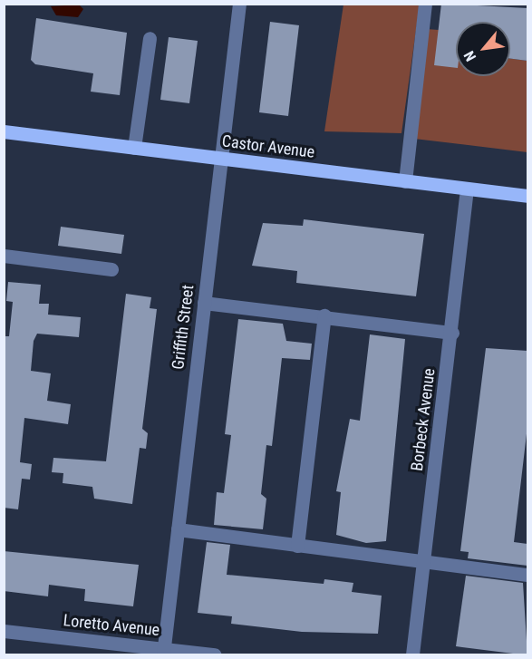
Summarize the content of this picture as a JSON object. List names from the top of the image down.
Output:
{
  "streets": {
    "main road": ["Castor Avenue"],
    "street": ["Griffith Street", "Borbeck Avenue", "Loretto Avenue"]
  },
  "crossings": [
    ["Castor Avenue", "Griffith Street"],
    ["Castor Avenue", "Borbeck Avenue"],
    ["Griffith Street", "Loretto Avenue"]
  ],
  "north": "bottom left"
}
